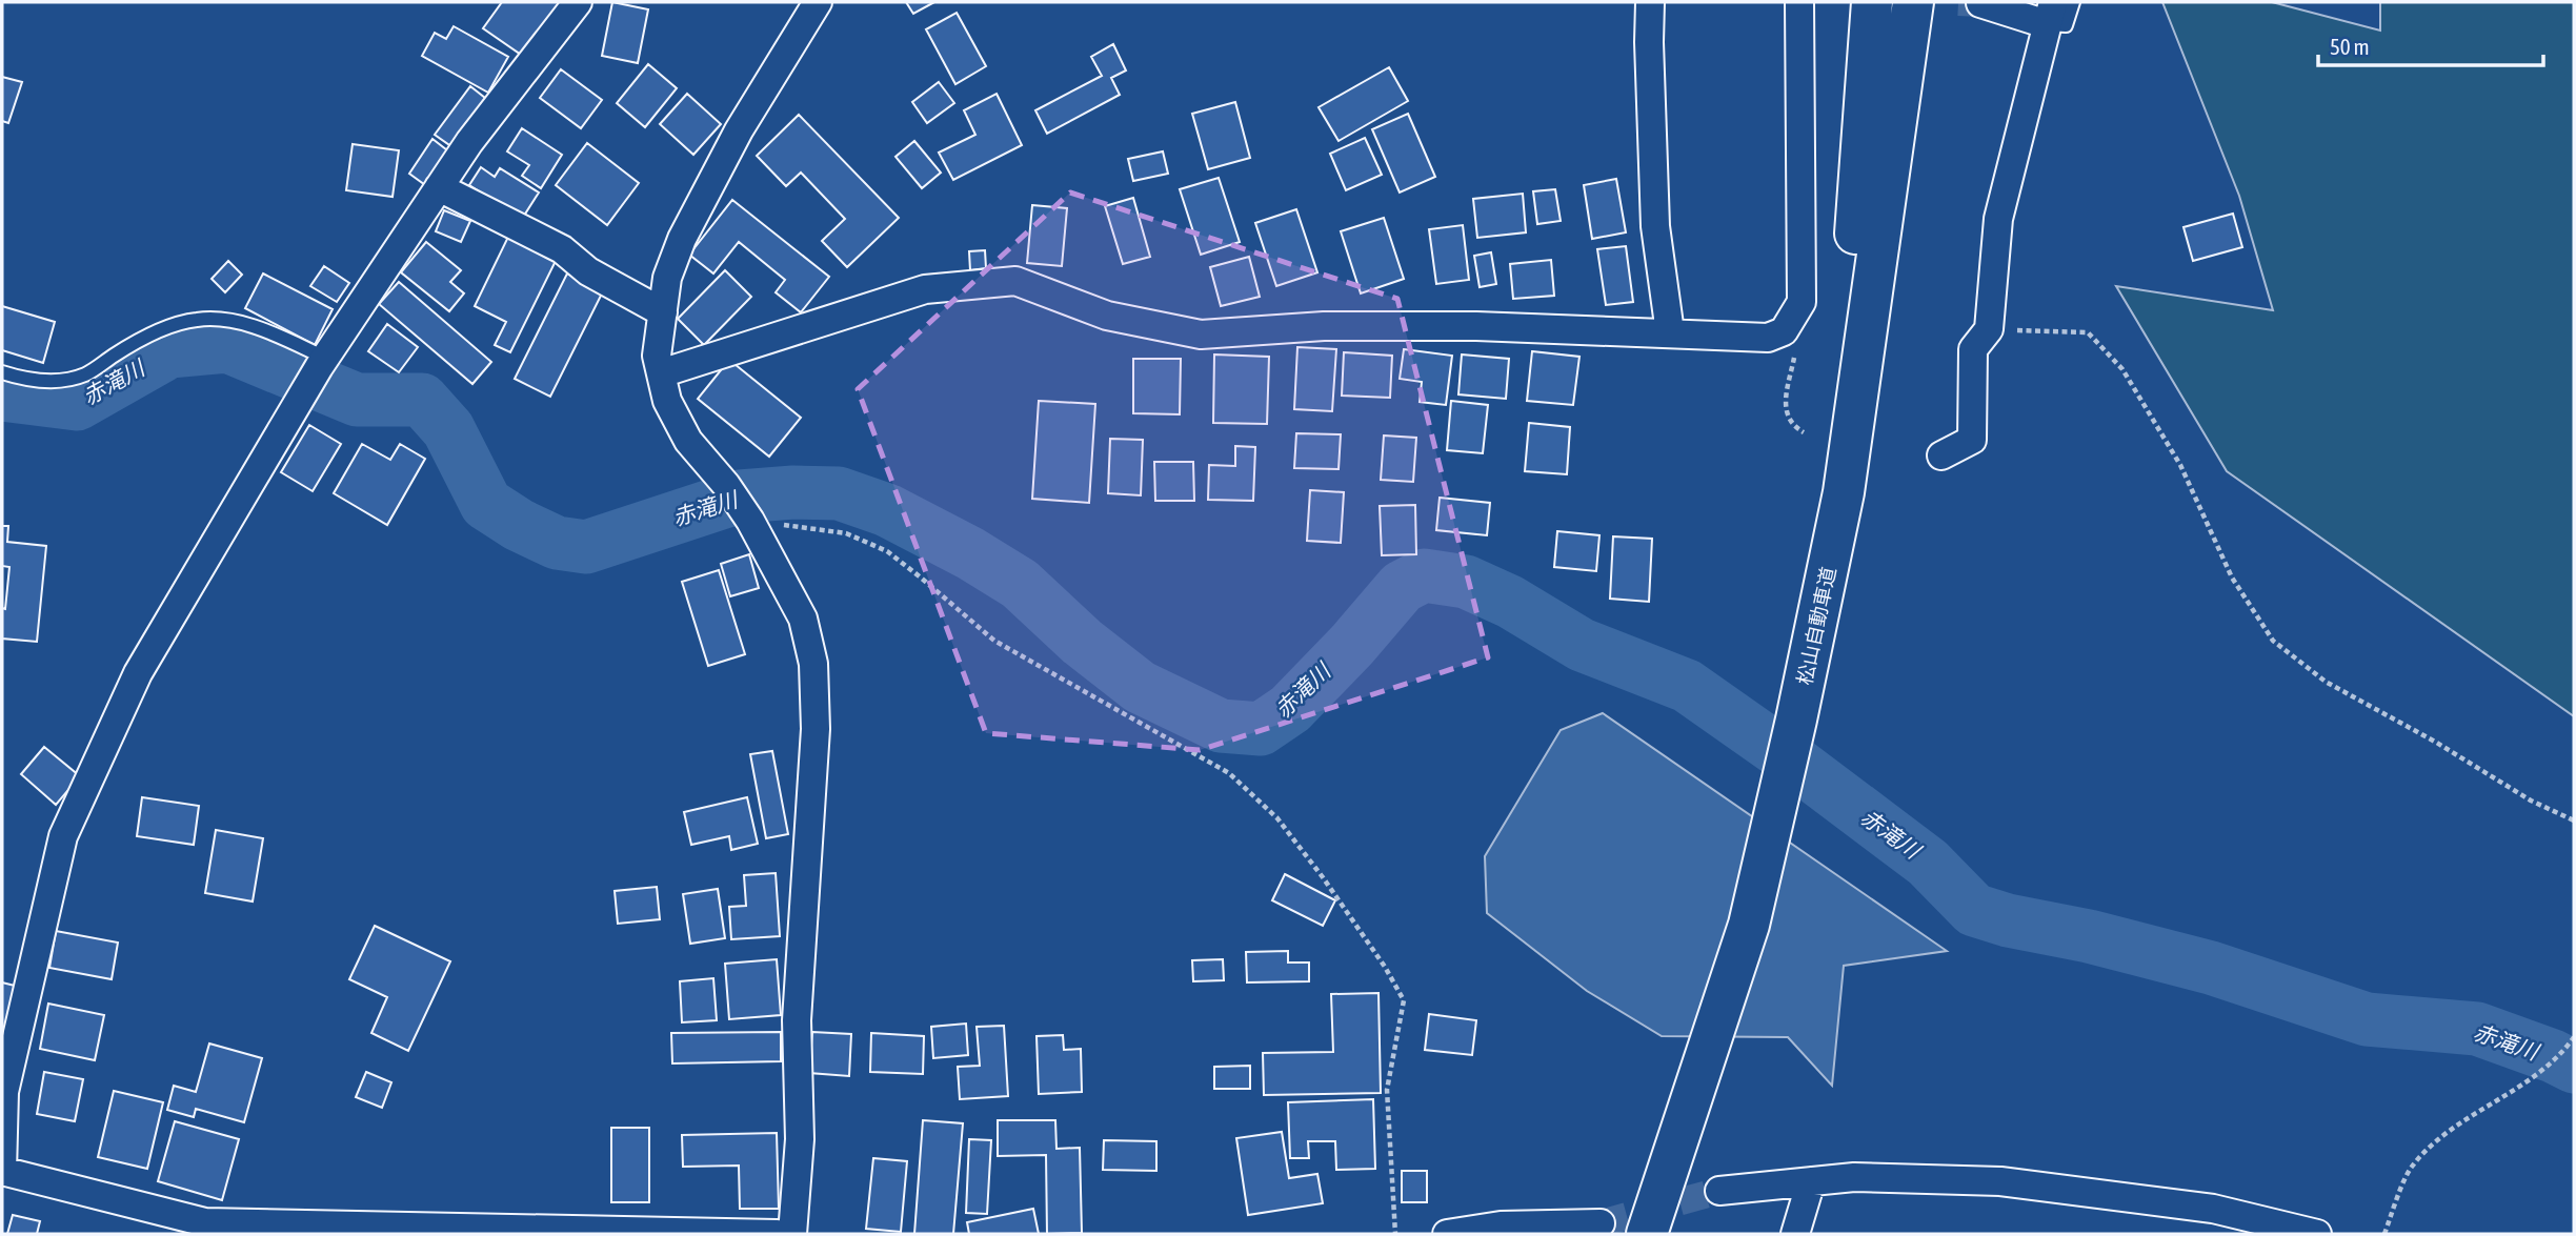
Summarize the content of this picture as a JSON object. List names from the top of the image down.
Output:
{
  "streets": {
    "highway": ["松山自動車道"]
  },
  "water": ["赤滝川"],
  "scale_bar": "50 m"
}
